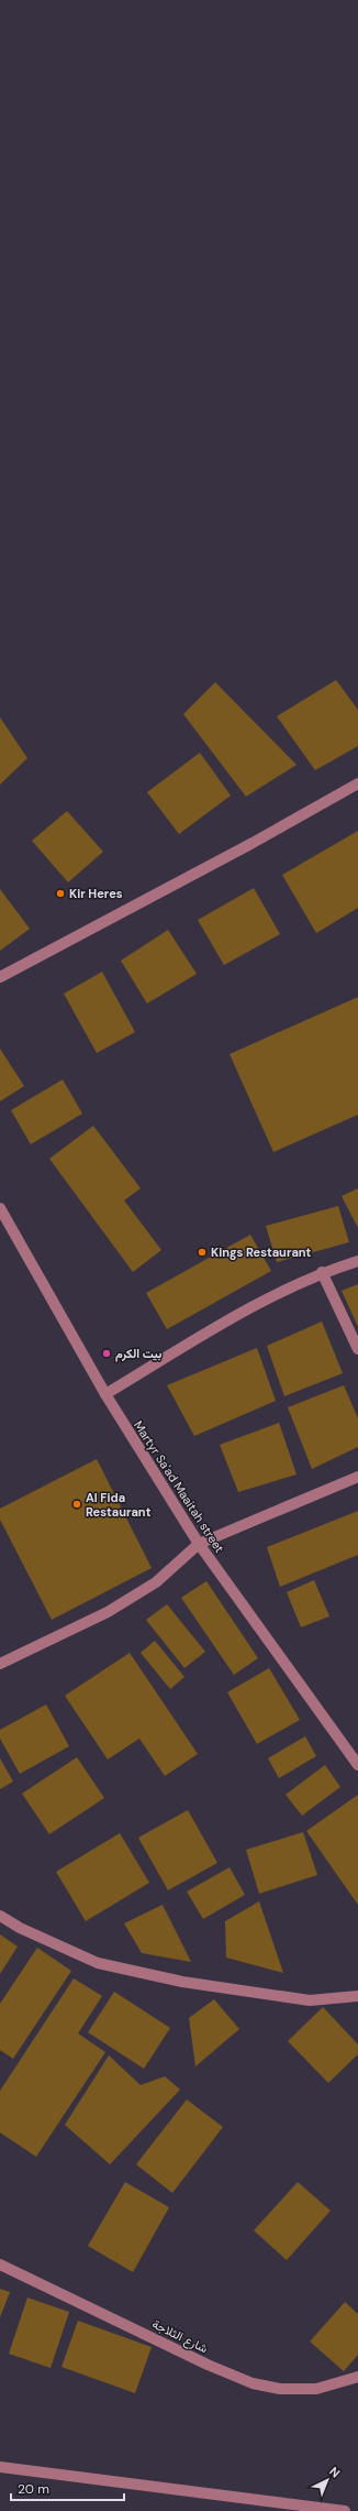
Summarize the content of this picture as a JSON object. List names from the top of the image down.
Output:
{
  "streets": {
    "street": ["Martyr Sa'ad Maaitah street", "شارع الثلاجة"]
  },
  "places": [
    "Kir Heres",
    "Kings Restaurant",
    "بيت الكرم",
    "Al Fida Restaurant"
  ],
  "scale_bar": "20 m",
  "north": "top right"
}
